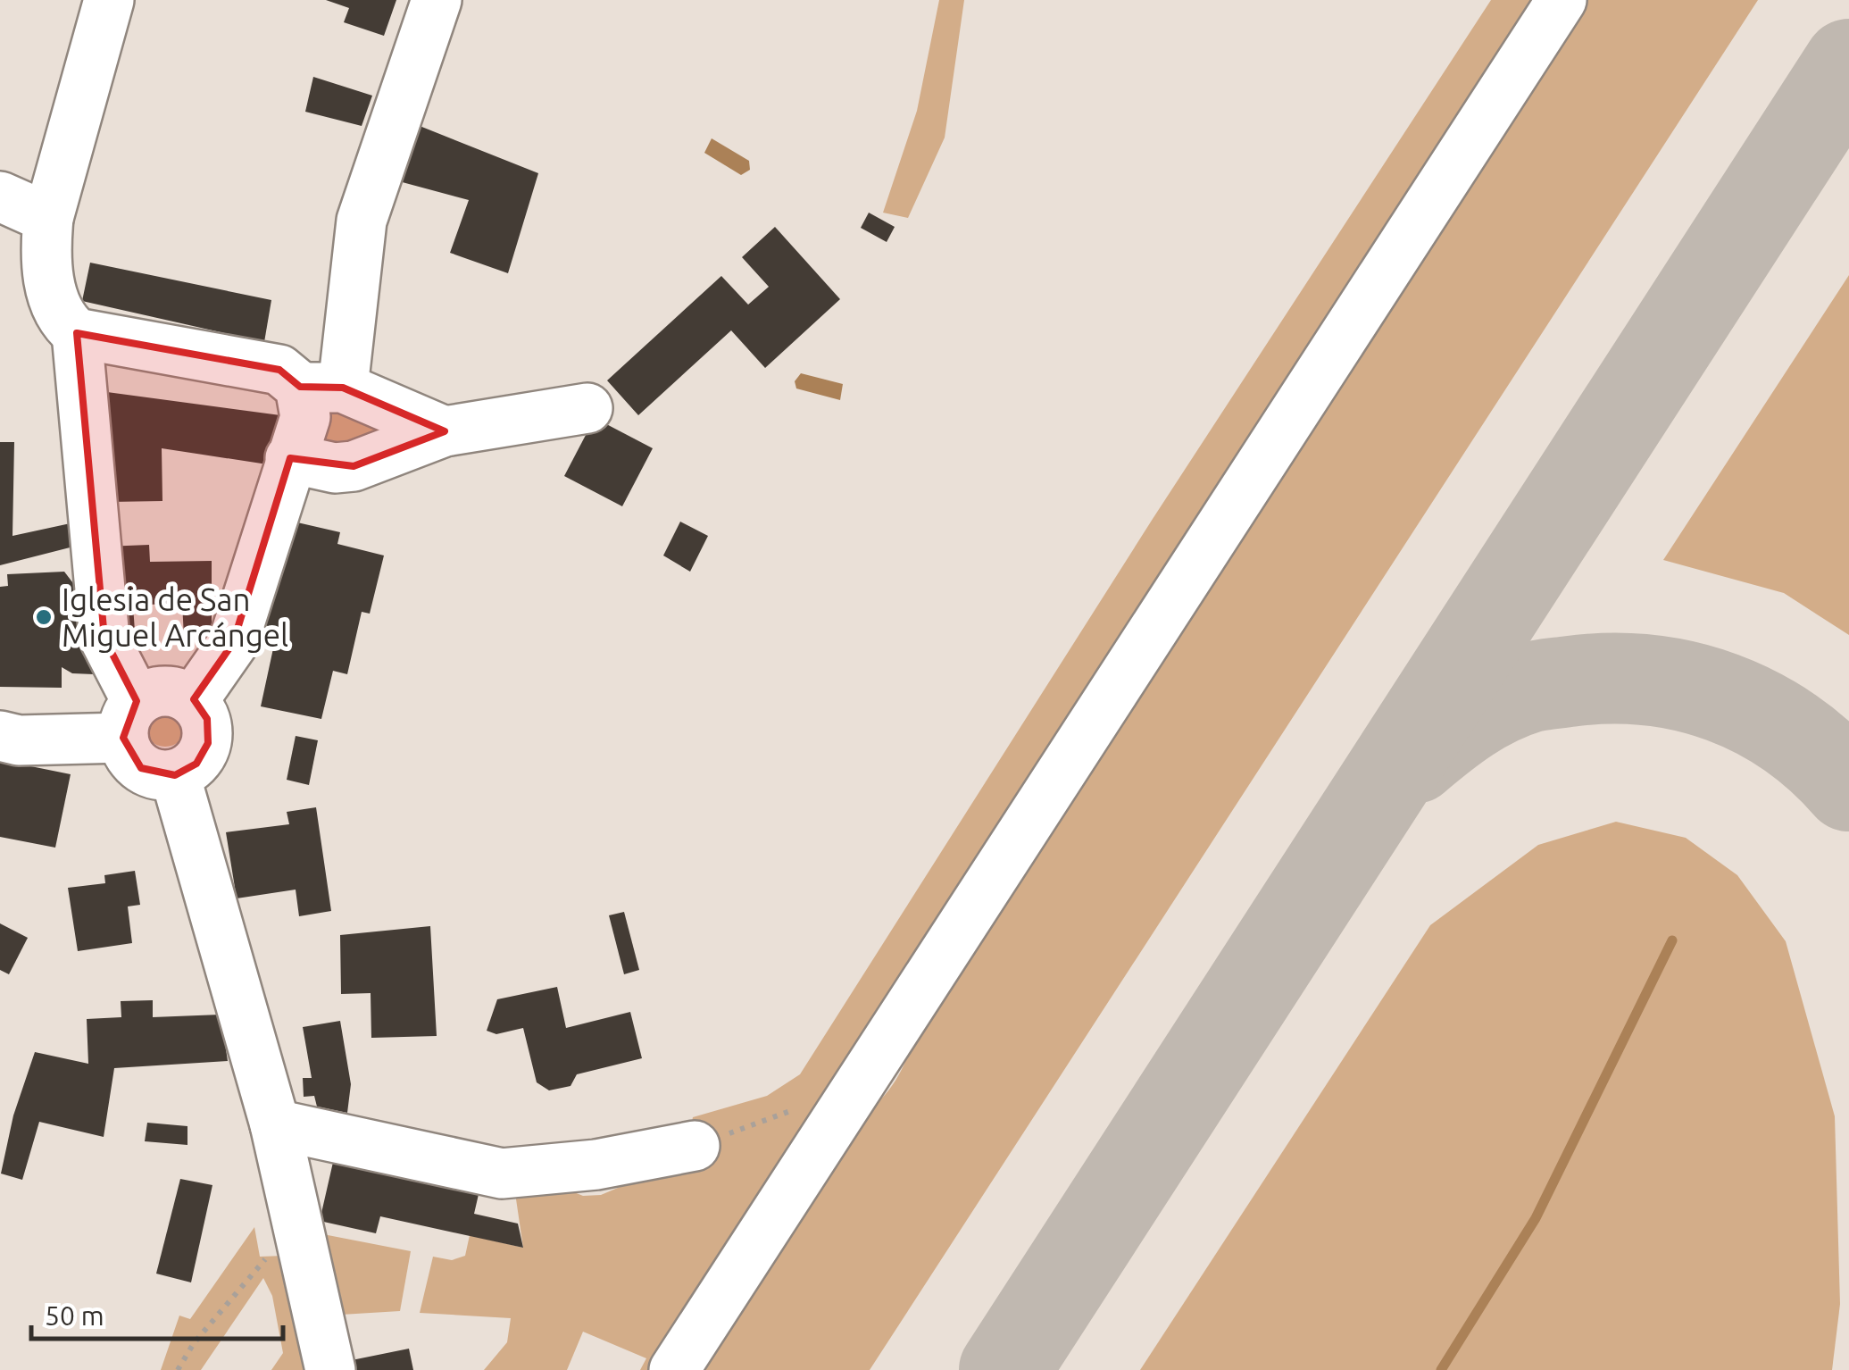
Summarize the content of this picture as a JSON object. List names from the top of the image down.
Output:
{
  "places": ["Iglesia de San Miguel Arcángel"],
  "scale_bar": "50 m"
}
